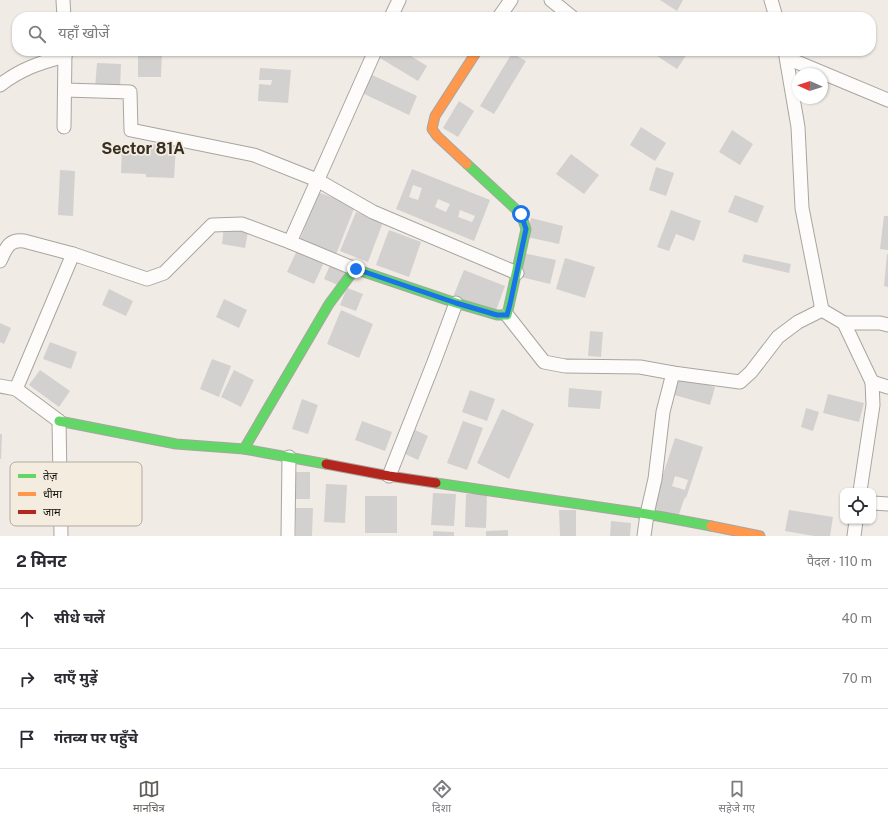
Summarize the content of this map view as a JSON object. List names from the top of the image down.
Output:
{
  "districts": ["Sector 81A"],
  "legend": ["तेज़", "धीमा", "जाम"],
  "north": "left",
  "page": {
    "search": "यहाँ खोजें",
    "heading": ["2 मिनट", "पैदल · 110 m"],
    "list": [
      ["सीधे चलें", "40 m"],
      ["दाएँ मुड़ें", "70 m"],
      "गंतव्य पर पहुँचे"
    ],
    "nav": ["मानचित्र", "दिशा", "सहेजे गए"]
  }
}
